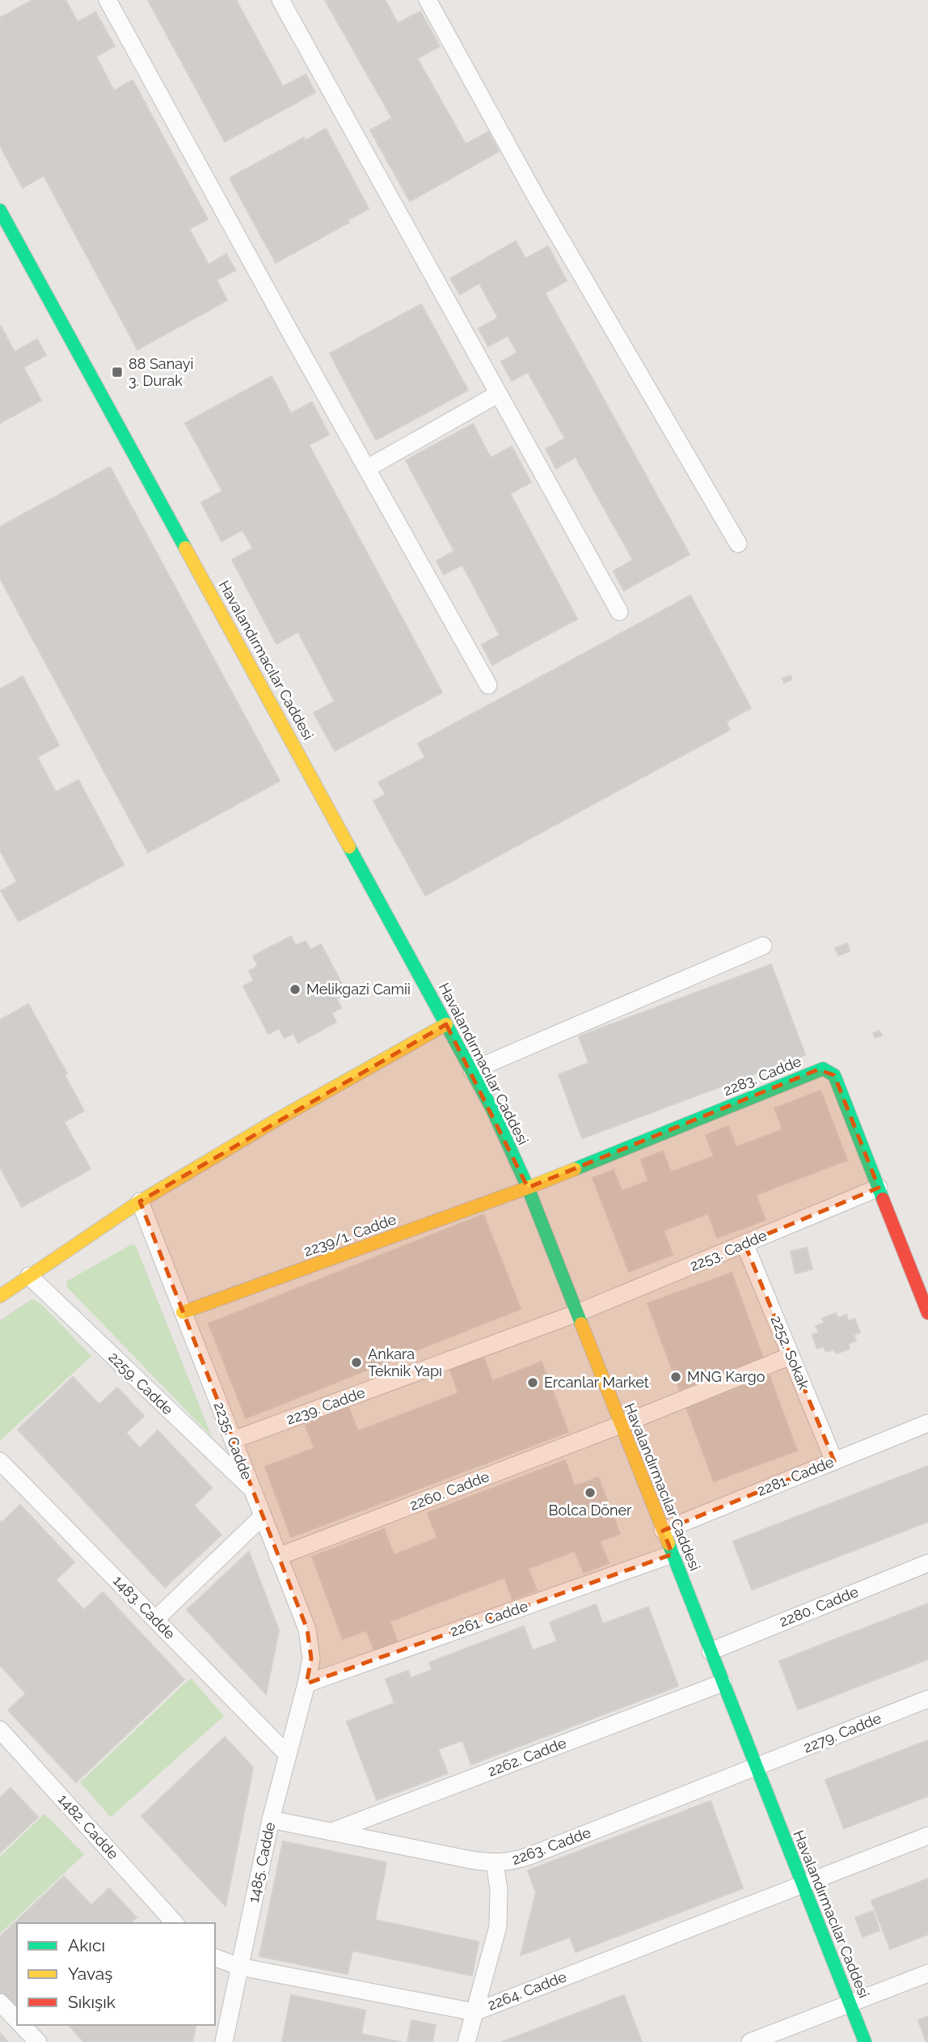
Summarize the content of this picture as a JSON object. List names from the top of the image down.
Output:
{
  "streets": {
    "street": [
      "Havalandırmacılar Caddesi",
      "2283. Cadde",
      "2239/1. Cadde",
      "2253. Cadde",
      "2252. Sokak",
      "2259. Cadde",
      "2239. Cadde",
      "2235. Cadde",
      "2281. Cadde",
      "2260. Cadde",
      "2280. Cadde",
      "1483. Cadde",
      "2261. Cadde",
      "2279. Cadde",
      "2262. Cadde",
      "1482. Cadde",
      "2263. Cadde",
      "1485. Cadde",
      "2264. Cadde"
    ]
  },
  "crossings": [
    ["Havalandırmacılar Caddesi", "2283. Cadde"],
    ["Havalandırmacılar Caddesi", "2239/1. Cadde"],
    ["Havalandırmacılar Caddesi", "2253. Cadde"],
    ["Havalandırmacılar Caddesi", "2239. Cadde"],
    ["Havalandırmacılar Caddesi", "2281. Cadde"],
    ["Havalandırmacılar Caddesi", "2260. Cadde"],
    ["Havalandırmacılar Caddesi", "2280. Cadde"],
    ["Havalandırmacılar Caddesi", "2261. Cadde"],
    ["Havalandırmacılar Caddesi", "2279. Cadde"],
    ["Havalandırmacılar Caddesi", "2262. Cadde"],
    ["Havalandırmacılar Caddesi", "2263. Cadde"],
    ["Havalandırmacılar Caddesi", "2264. Cadde"],
    ["2283. Cadde", "2239/1. Cadde"],
    ["2283. Cadde", "2253. Cadde"],
    ["2239/1. Cadde", "2235. Cadde"],
    ["2253. Cadde", "2252. Sokak"],
    ["2253. Cadde", "2239. Cadde"],
    ["2252. Sokak", "2281. Cadde"],
    ["2252. Sokak", "2260. Cadde"],
    ["2259. Cadde", "2235. Cadde"],
    ["2239. Cadde", "2235. Cadde"],
    ["2235. Cadde", "2260. Cadde"],
    ["2235. Cadde", "2261. Cadde"],
    ["2235. Cadde", "1485. Cadde"],
    ["1483. Cadde", "1485. Cadde"],
    ["2261. Cadde", "1485. Cadde"],
    ["2279. Cadde", "2263. Cadde"],
    ["2262. Cadde", "2263. Cadde"],
    ["2263. Cadde", "1485. Cadde"],
    ["1485. Cadde", "2264. Cadde"]
  ],
  "places": {
    "transit": ["88 Sanayi 3. Durak"],
    "other": [
      "Melikgazi Camii",
      "Ankara Teknik Yapı",
      "MNG Kargo",
      "Ercanlar Market",
      "Bolca Döner"
    ]
  },
  "legend": ["Akıcı", "Yavaş", "Sıkışık"]
}
